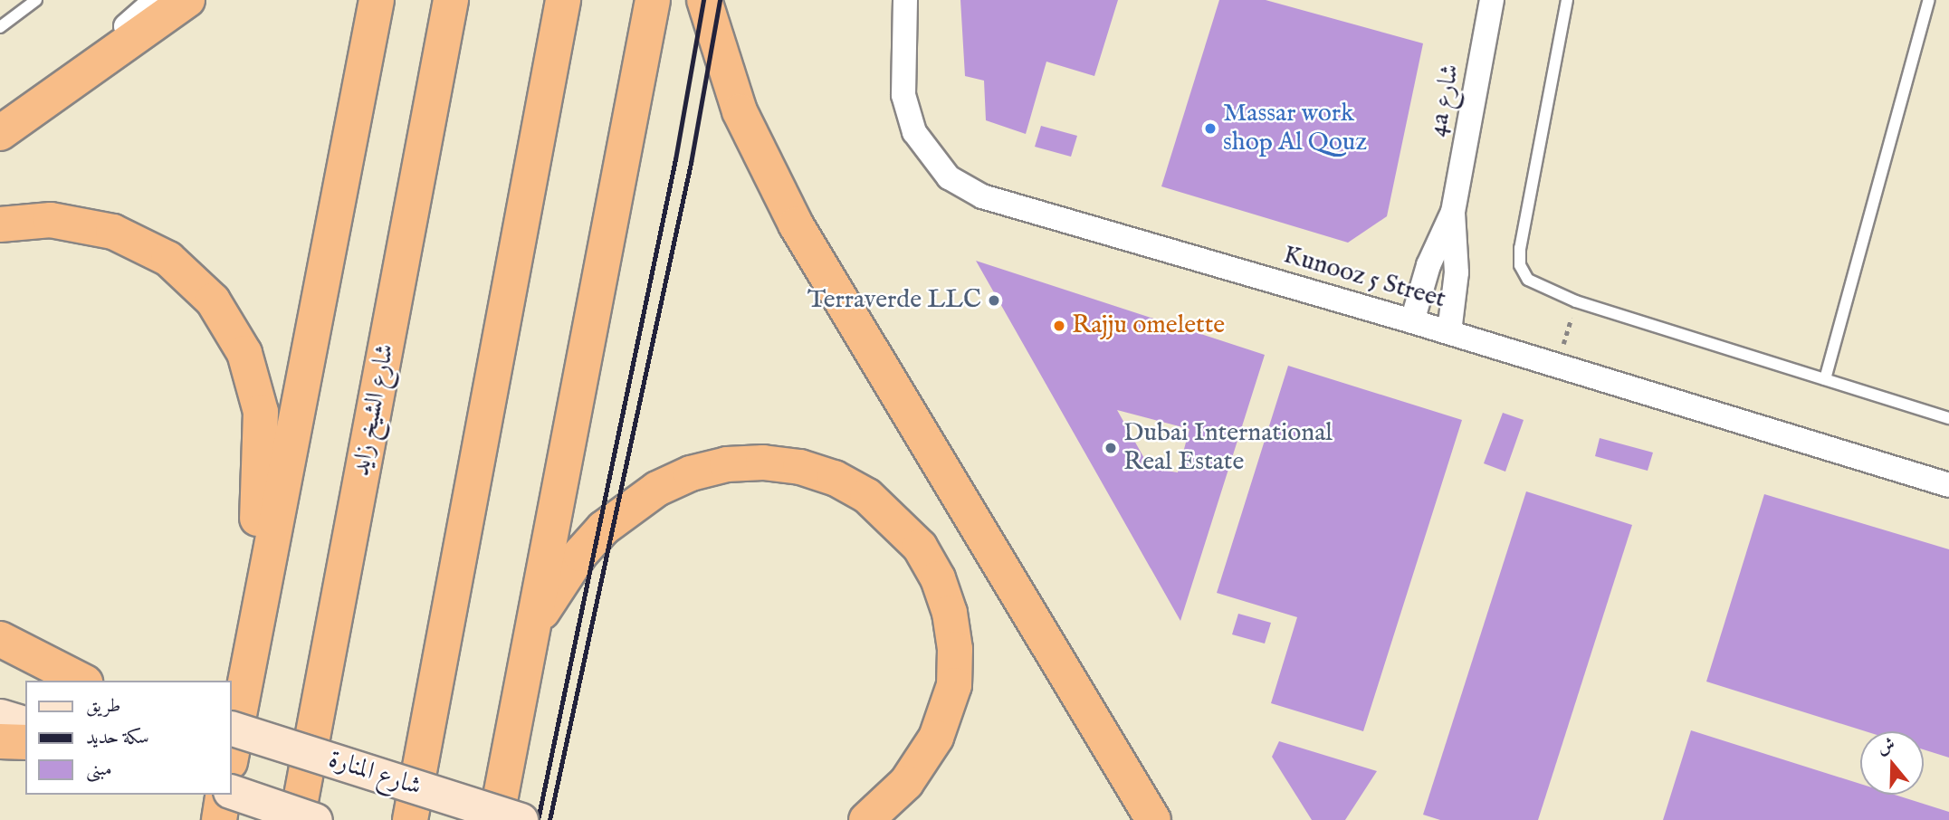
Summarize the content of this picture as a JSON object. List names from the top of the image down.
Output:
{
  "streets": {
    "highway": ["شارع الشيخ زايد"],
    "main road": ["شارع المنارة"],
    "street": ["4a شارع", "Kunooz 5 Street"]
  },
  "crossings": [
    ["4a شارع", "Kunooz 5 Street"]
  ],
  "places": [
    "Massar work shop Al Qouz",
    "Terraverde LLC",
    "Rajju omelette",
    "Dubai International Real Estate"
  ],
  "legend": ["طريق", "سكة حديد", "مبنى"],
  "north": "top"
}
